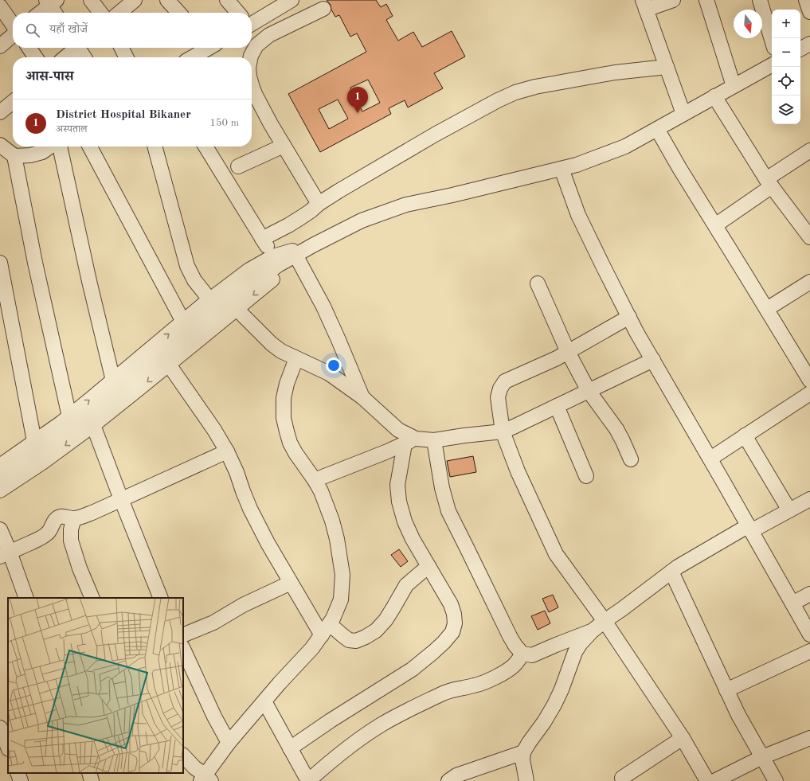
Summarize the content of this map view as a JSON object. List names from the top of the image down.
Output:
{
  "north": "bottom",
  "page": {
    "map_buttons": ["+", "−"],
    "search": "यहाँ खोजें",
    "heading": "आस-पास",
    "pins": "1",
    "list": [
      {
        "mark": "1",
        "name": "District Hospital Bikaner",
        "note": "अस्पताल",
        "value": "150 m"
      }
    ]
  }
}
